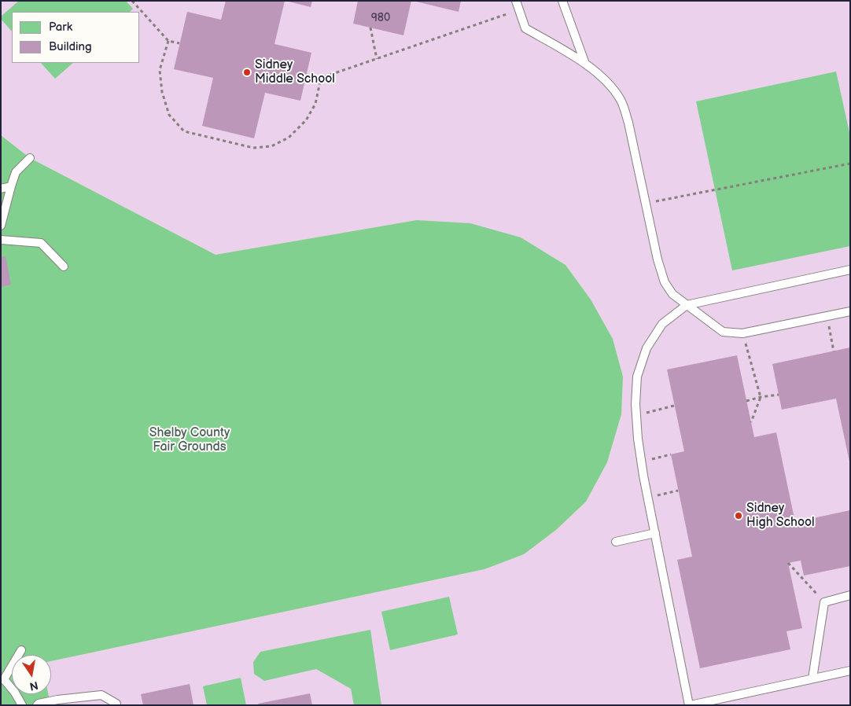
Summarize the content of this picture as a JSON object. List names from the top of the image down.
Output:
{
  "parks": ["Shelby County Fair Grounds"],
  "places": ["Sidney Middle School", "Sidney High School"],
  "house_numbers": ["980"],
  "legend": ["Park", "Building"],
  "north": "bottom"
}
